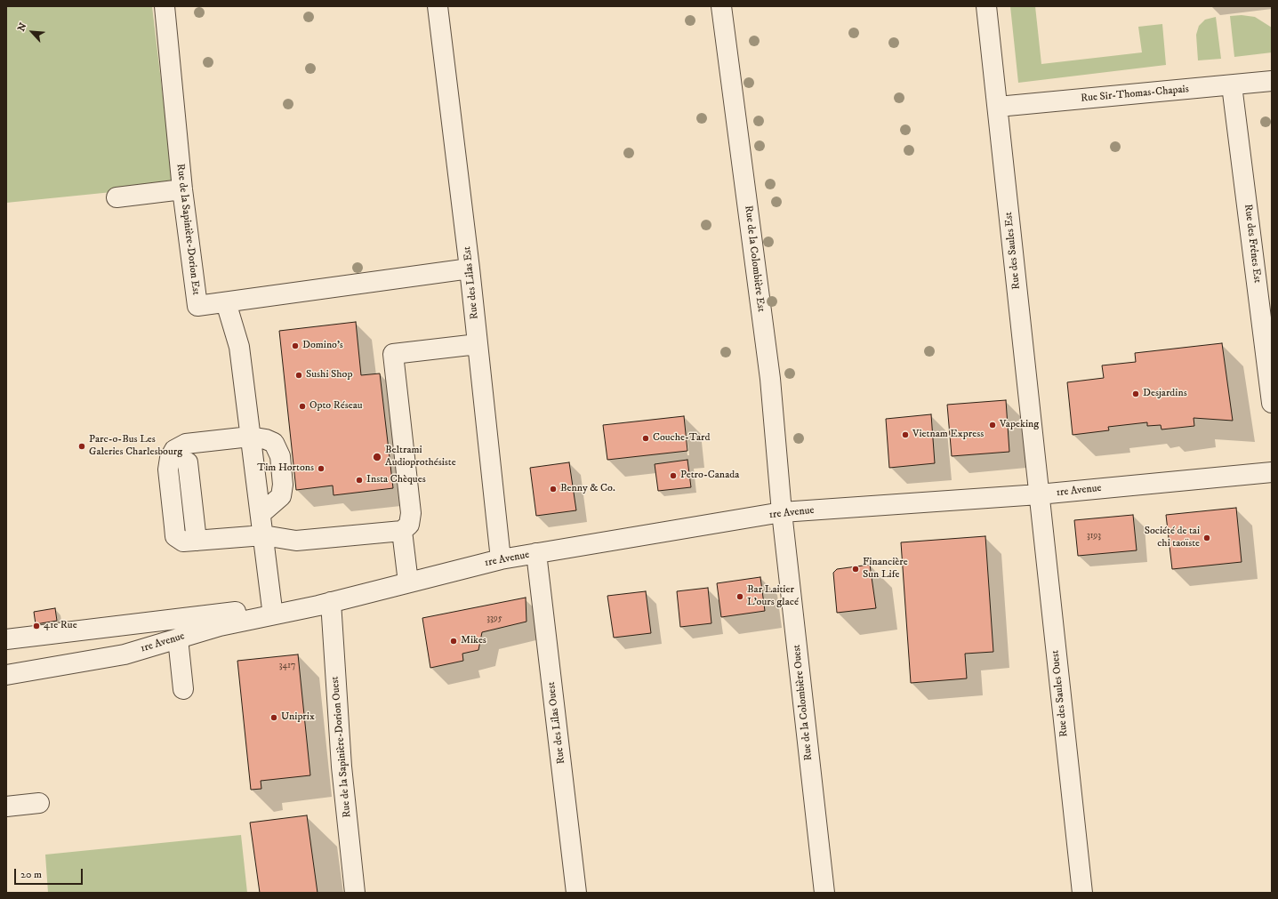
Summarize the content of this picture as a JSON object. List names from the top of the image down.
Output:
{
  "streets": {
    "street": [
      "Rue Sir-Thomas-Chapais",
      "Rue de la Sapinière-Dorion Est",
      "Rue des Frênes Est",
      "Rue des Saules Est",
      "Rue de la Colombière Est",
      "Rue des Lilas Est",
      "1re Avenue",
      "Rue des Saules Ouest",
      "Rue de la Colombière Ouest",
      "Rue des Lilas Ouest",
      "Rue de la Sapinière-Dorion Ouest"
    ]
  },
  "crossings": [
    ["Rue Sir-Thomas-Chapais", "Rue des Frênes Est"],
    ["Rue Sir-Thomas-Chapais", "Rue des Saules Est"],
    ["Rue de la Sapinière-Dorion Est", "Rue des Lilas Est"],
    ["Rue des Saules Est", "1re Avenue"],
    ["Rue des Saules Est", "Rue des Saules Ouest"],
    ["Rue de la Colombière Est", "1re Avenue"],
    ["Rue de la Colombière Est", "Rue de la Colombière Ouest"],
    ["Rue des Lilas Est", "1re Avenue"],
    ["1re Avenue", "Rue des Saules Ouest"],
    ["1re Avenue", "Rue de la Colombière Ouest"],
    ["1re Avenue", "Rue des Lilas Ouest"],
    ["1re Avenue", "Rue de la Sapinière-Dorion Ouest"]
  ],
  "places": [
    "Domino's",
    "Sushi Shop",
    "Desjardins",
    "Opto Réseau",
    "Vapeking",
    "Vietnam Express",
    "Couche-Tard",
    "Parc-o-Bus Les Galeries Charlesbourg",
    "Beltrami Audioprothésiste",
    "Tim Hortons",
    "Petro-Canada",
    "Insta Chèques",
    "Benny & Co.",
    "Société de tai chi taoïste",
    "Financière Sun Life",
    "Bar Laitier L'ours glacé",
    "41e Rue",
    "Mikes",
    "Uniprix"
  ],
  "house_numbers": ["3193", "3395", "3417"],
  "scale_bar": "20 m",
  "north": "top left"
}
